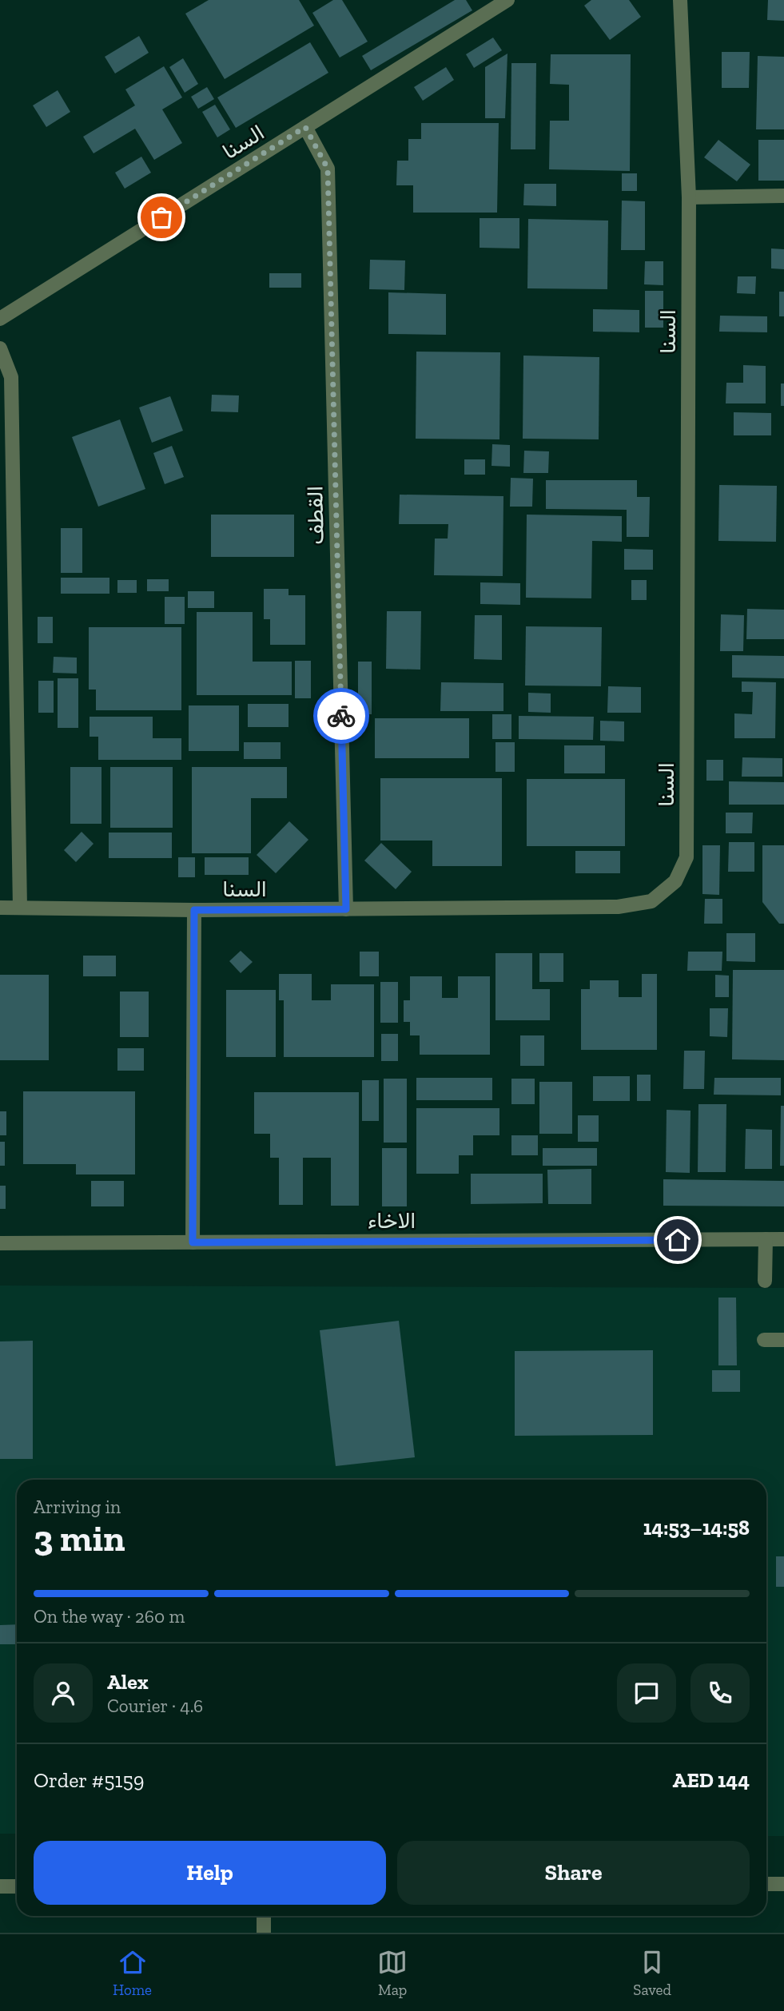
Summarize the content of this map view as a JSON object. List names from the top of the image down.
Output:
{
  "streets": {
    "street": ["السنا", "القطف", "الاخاء"]
  },
  "crossings": [
    ["السنا", "القطف"],
    ["السنا", "الاخاء"]
  ],
  "page": {
    "heading": ["3 min", "Arriving in", "14:53–14:58"],
    "panel": [
      "Alex",
      "Courier · 4.6",
      "Order #5159",
      "AED 144"
    ],
    "bar": "On the way · 260 m",
    "buttons": ["Help", "Share"],
    "tabs": ["Home", "Map", "Saved"]
  }
}
